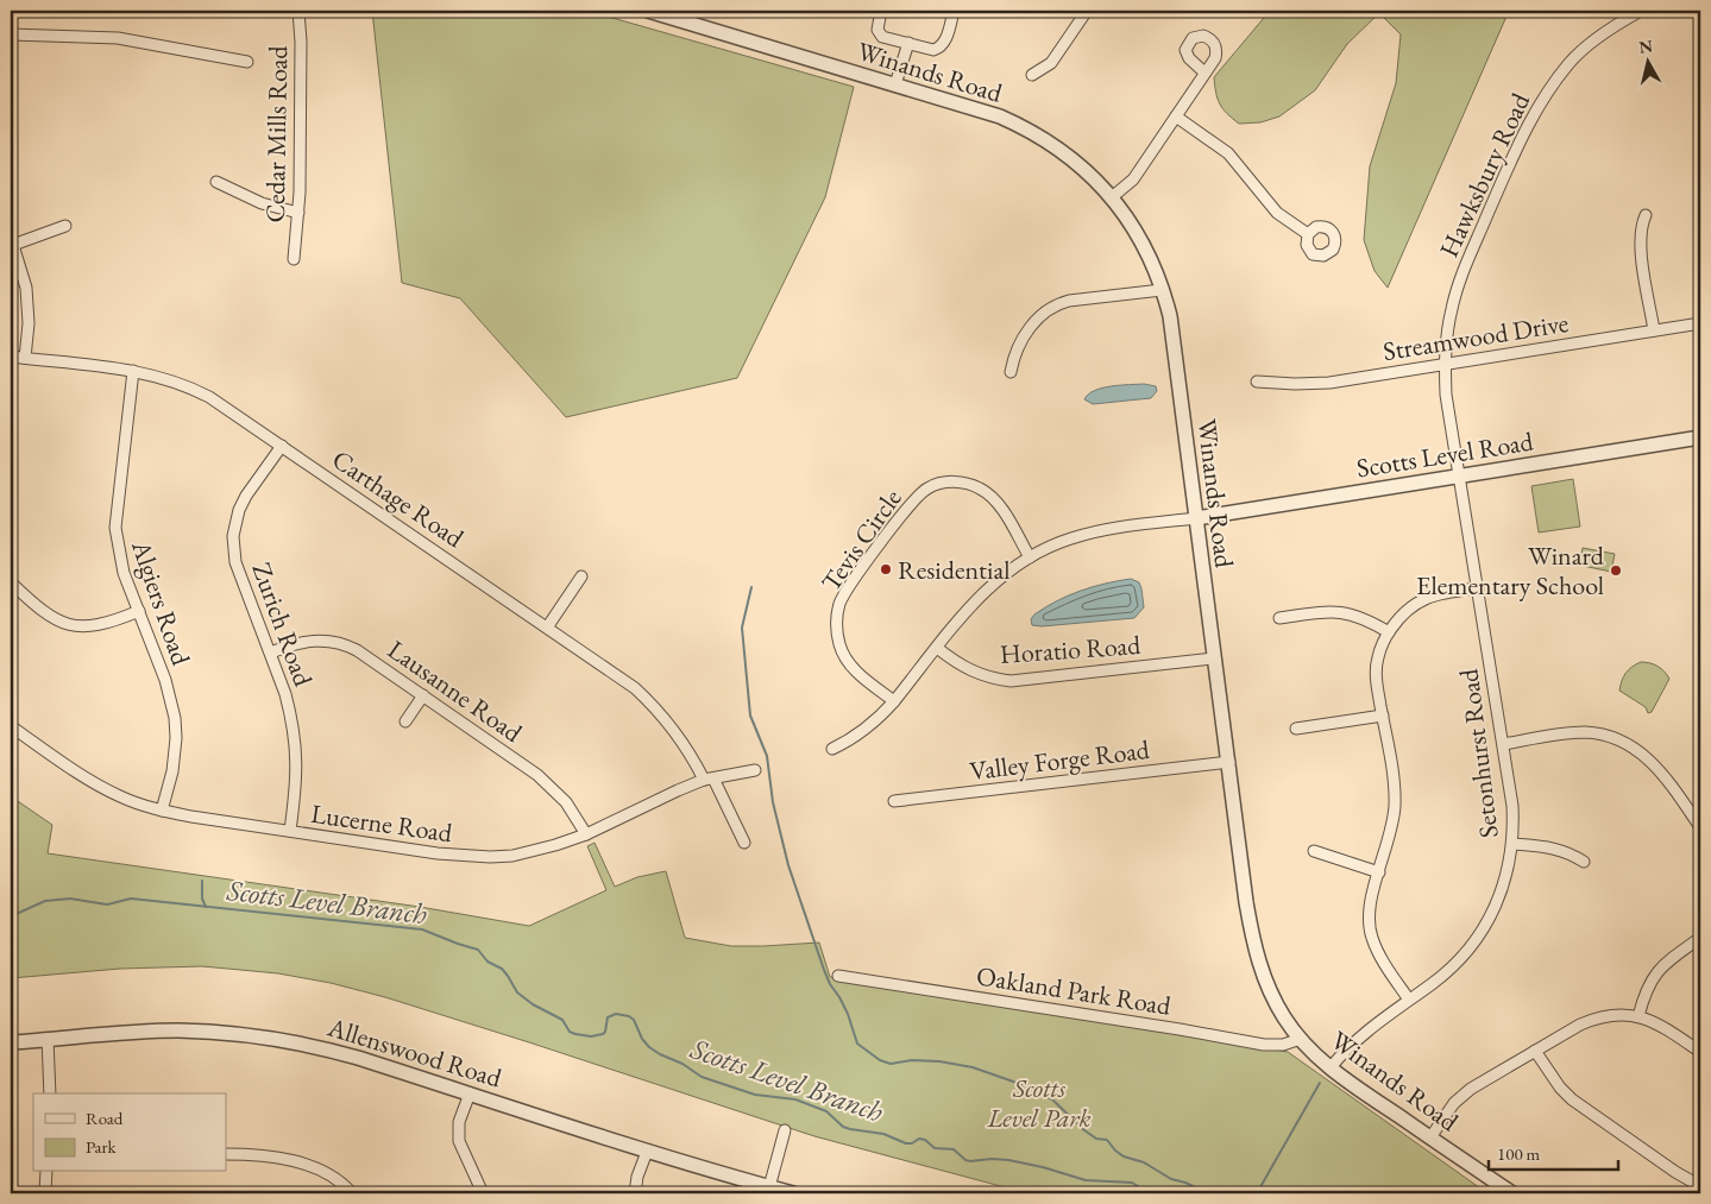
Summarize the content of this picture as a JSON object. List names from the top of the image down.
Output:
{
  "streets": {
    "street": [
      "Winands Road",
      "Cedar Mills Road",
      "Hawksbury Road",
      "Streamwood Drive",
      "Scotts Level Road",
      "Carthage Road",
      "Tevis Circle",
      "Algiers Road",
      "Zurich Road",
      "Horatio Road",
      "Lausanne Road",
      "Setonhurst Road",
      "Valley Forge Road",
      "Lucerne Road",
      "Oakland Park Road",
      "Allenswood Road"
    ]
  },
  "crossings": [
    ["Winands Road", "Scotts Level Road"],
    ["Winands Road", "Horatio Road"],
    ["Winands Road", "Setonhurst Road"],
    ["Winands Road", "Valley Forge Road"],
    ["Winands Road", "Oakland Park Road"],
    ["Hawksbury Road", "Streamwood Drive"],
    ["Hawksbury Road", "Setonhurst Road"],
    ["Streamwood Drive", "Setonhurst Road"],
    ["Scotts Level Road", "Setonhurst Road"],
    ["Carthage Road", "Algiers Road"],
    ["Carthage Road", "Zurich Road"],
    ["Carthage Road", "Lucerne Road"],
    ["Algiers Road", "Lucerne Road"],
    ["Zurich Road", "Lausanne Road"],
    ["Zurich Road", "Lucerne Road"],
    ["Lausanne Road", "Lucerne Road"]
  ],
  "water": ["Scotts Level Branch"],
  "parks": ["Scotts Level Park"],
  "places": ["Residential", "Winard Elementary School"],
  "legend": ["Road", "Park"],
  "scale_bar": "100 m",
  "north": "top"
}
